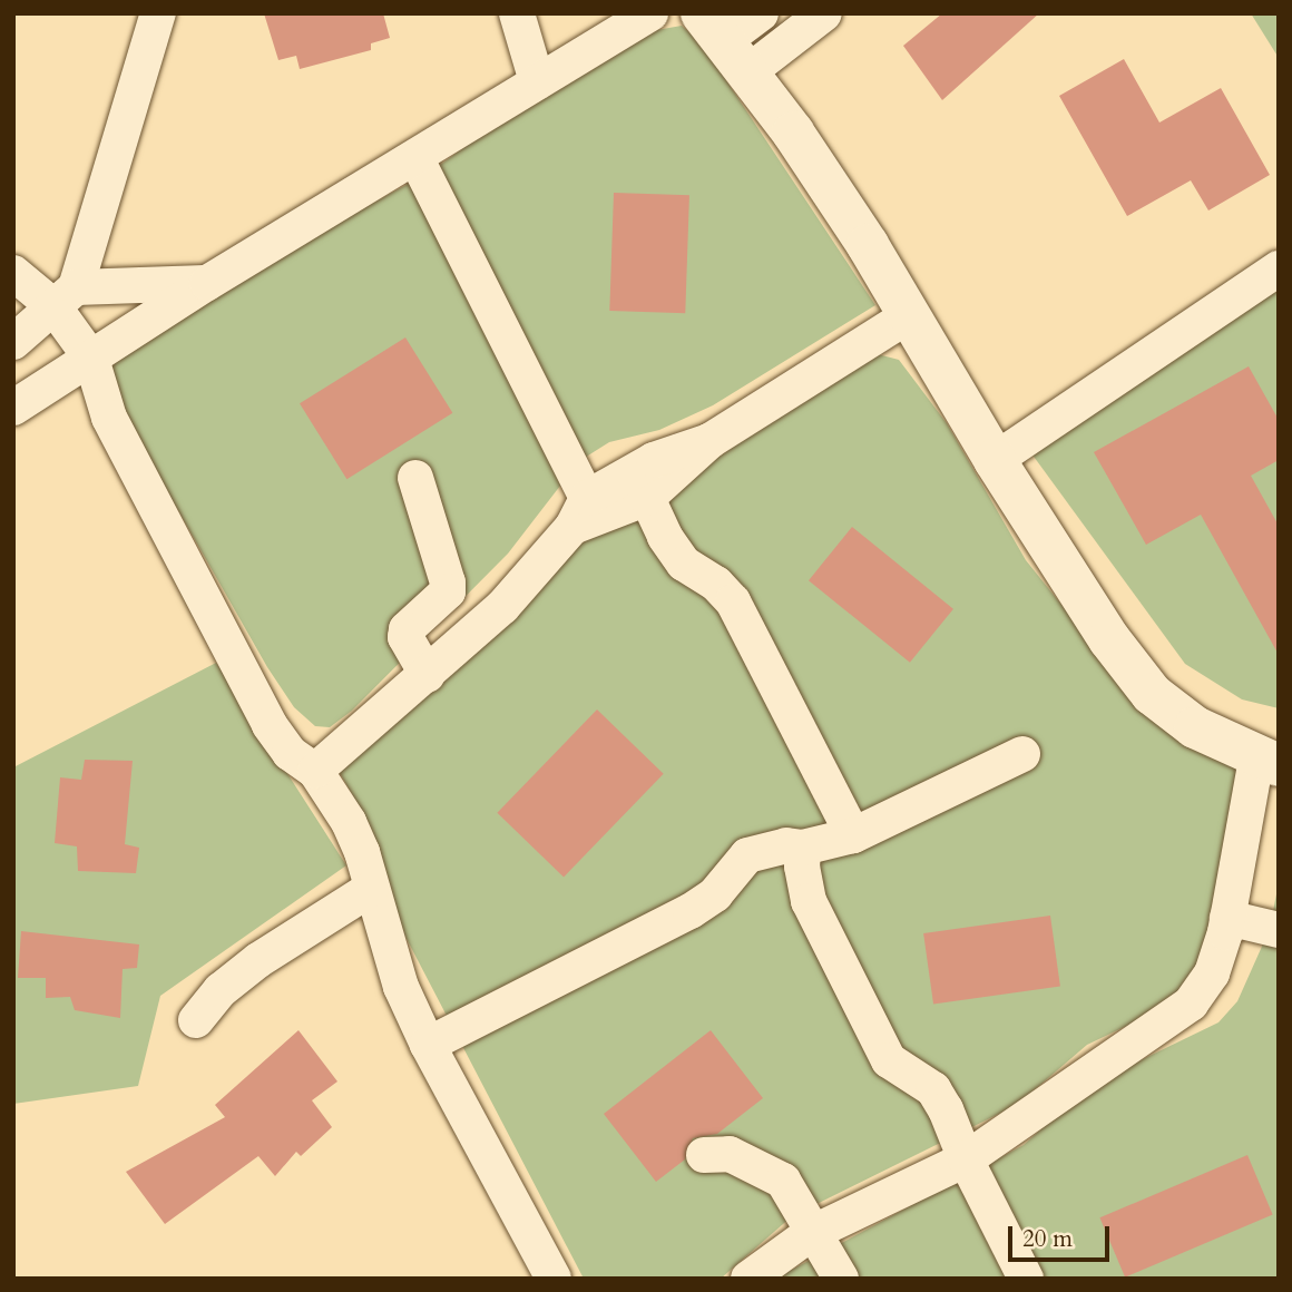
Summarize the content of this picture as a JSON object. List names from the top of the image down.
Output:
{
  "scale_bar": "20 m"
}
